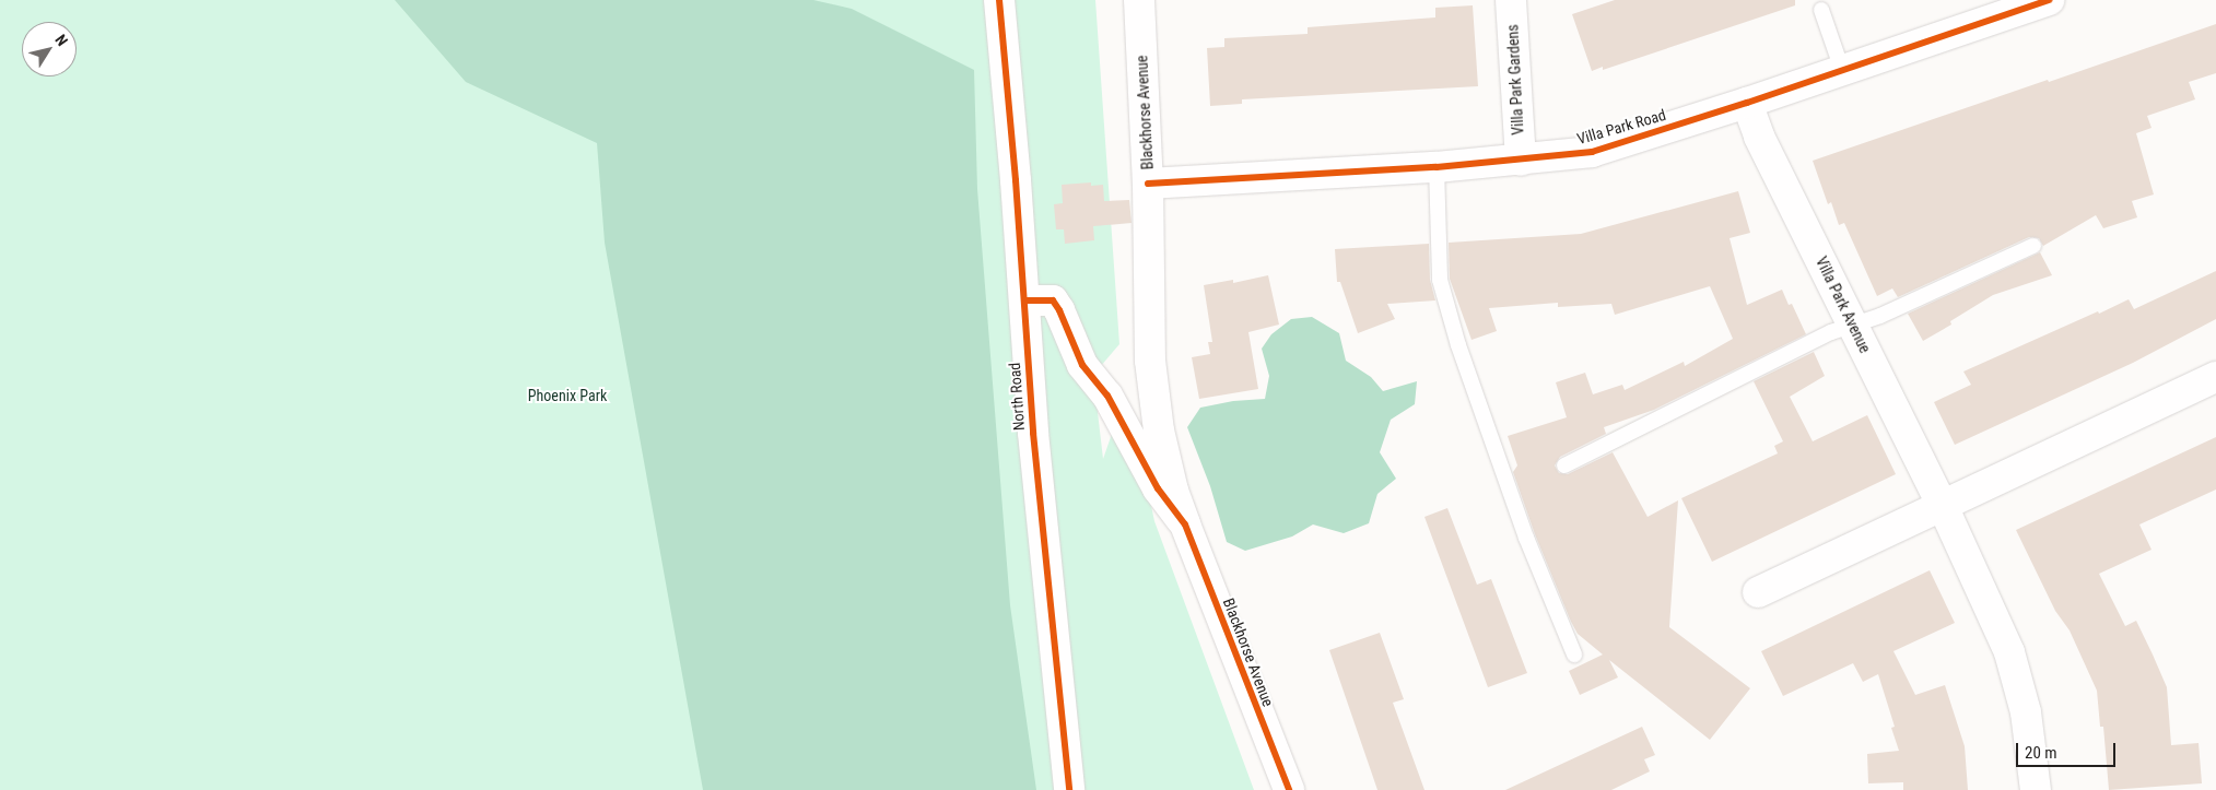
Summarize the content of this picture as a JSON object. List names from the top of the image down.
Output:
{
  "streets": {
    "street": [
      "Villa Park Gardens",
      "Blackhorse Avenue",
      "Villa Park Road",
      "Villa Park Avenue",
      "North Road"
    ]
  },
  "crossings": [
    ["Villa Park Gardens", "Villa Park Road"],
    ["Blackhorse Avenue", "Villa Park Road"],
    ["Villa Park Road", "Villa Park Avenue"]
  ],
  "parks": ["Phoenix Park"],
  "scale_bar": "20 m",
  "north": "top right"
}
